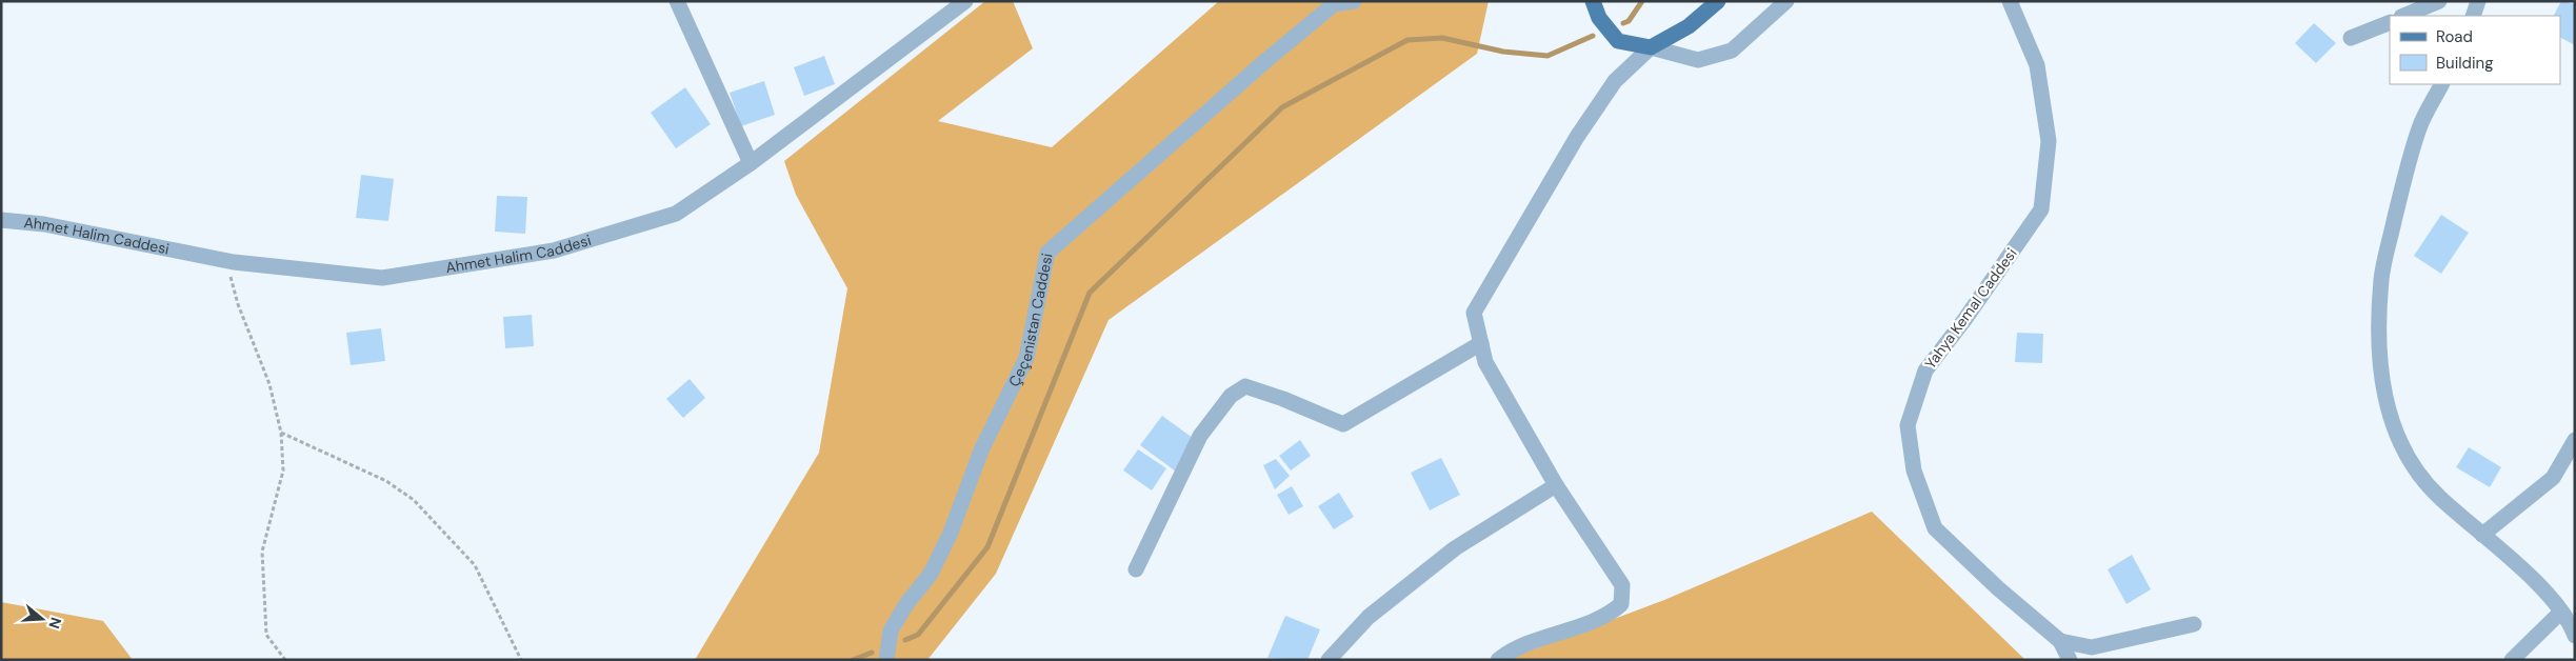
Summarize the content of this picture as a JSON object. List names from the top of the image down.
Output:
{
  "streets": {
    "street": ["Ahmet Halim Caddesi", "Yahya Kemal Caddesi", "Çeçenistan Caddesi"]
  },
  "legend": ["Road", "Building"],
  "north": "right"
}
